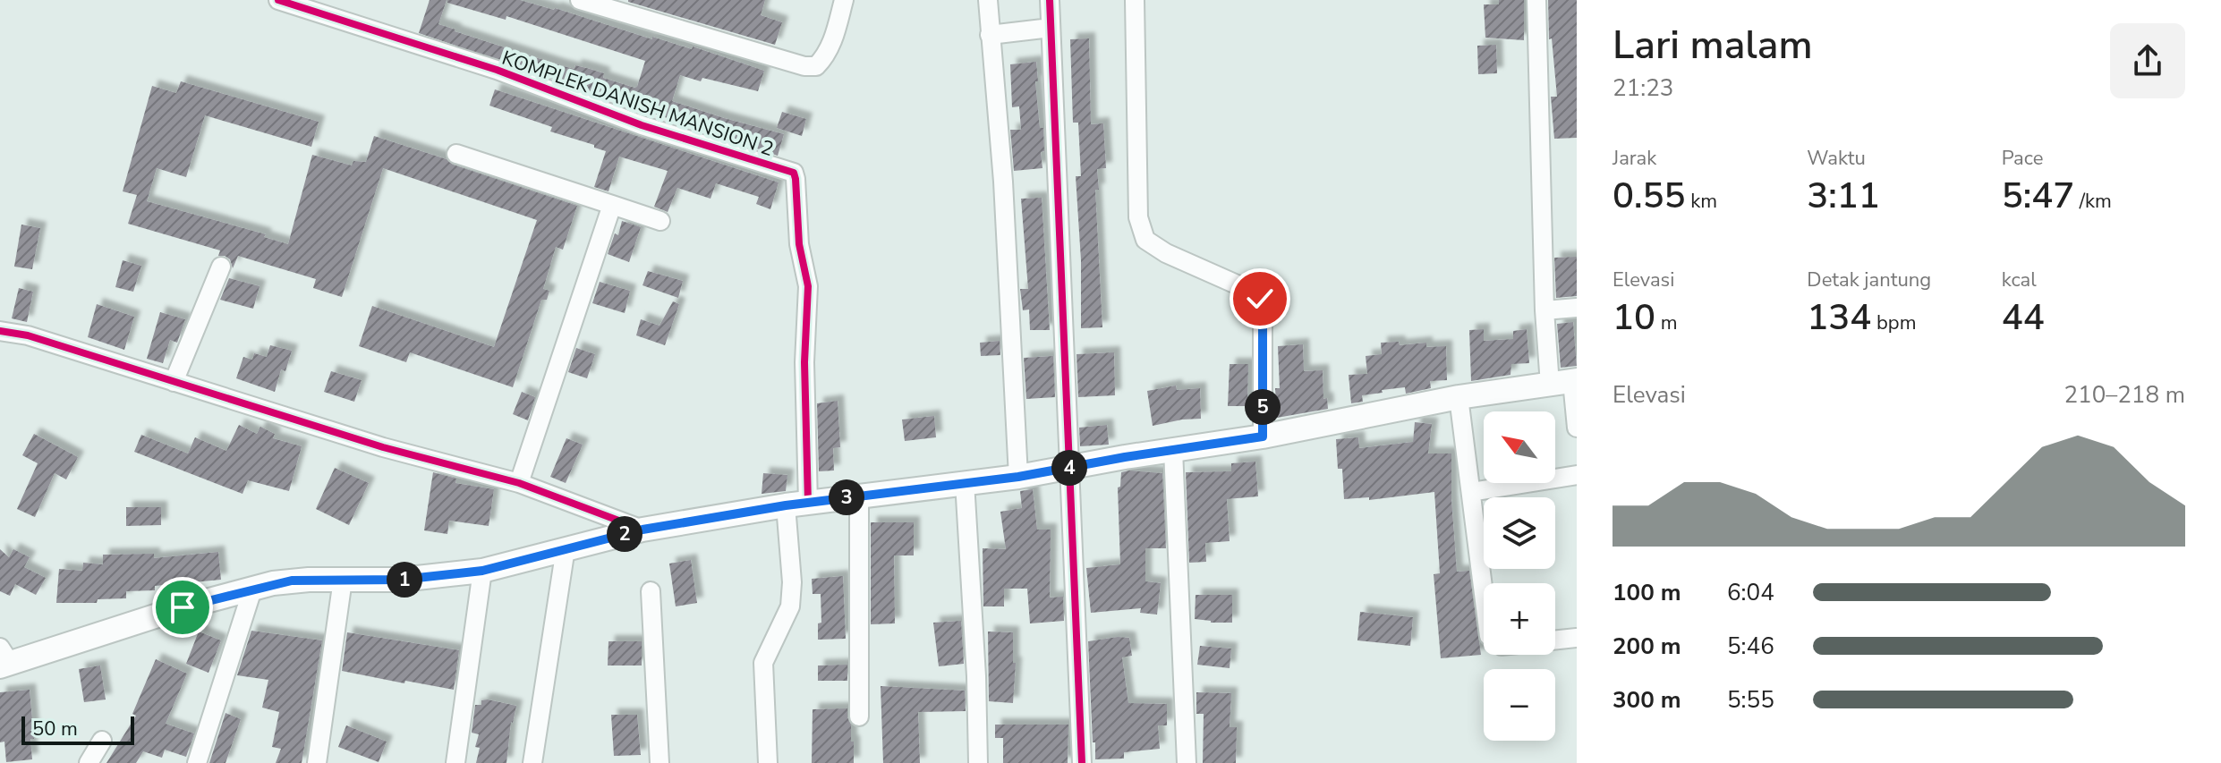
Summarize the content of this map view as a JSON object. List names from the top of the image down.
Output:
{
  "streets": {
    "street": ["KOMPLEK DANISH MANSION 2"]
  },
  "scale_bar": "50 m",
  "north": "top left",
  "page": {
    "heading": ["Lari malam", "21:23"],
    "stats": [
      ["Jarak", "0.55 km"],
      ["Waktu", "3:11"],
      ["Pace", "5:47 /km"],
      ["Elevasi", "10 m"],
      ["Detak jantung", "134 bpm"],
      ["kcal", "44"]
    ],
    "chart": ["Elevasi", "210–218 m"],
    "pins": [
      "5",
      "4",
      "3",
      "2",
      "1"
    ],
    "map_buttons": ["+", "−"],
    "list": [
      {
        "name": "100 m",
        "note": "6:04"
      },
      {
        "name": "200 m",
        "note": "5:46"
      },
      {
        "name": "300 m",
        "note": "5:55"
      }
    ],
    "scale": "50 m"
  }
}
